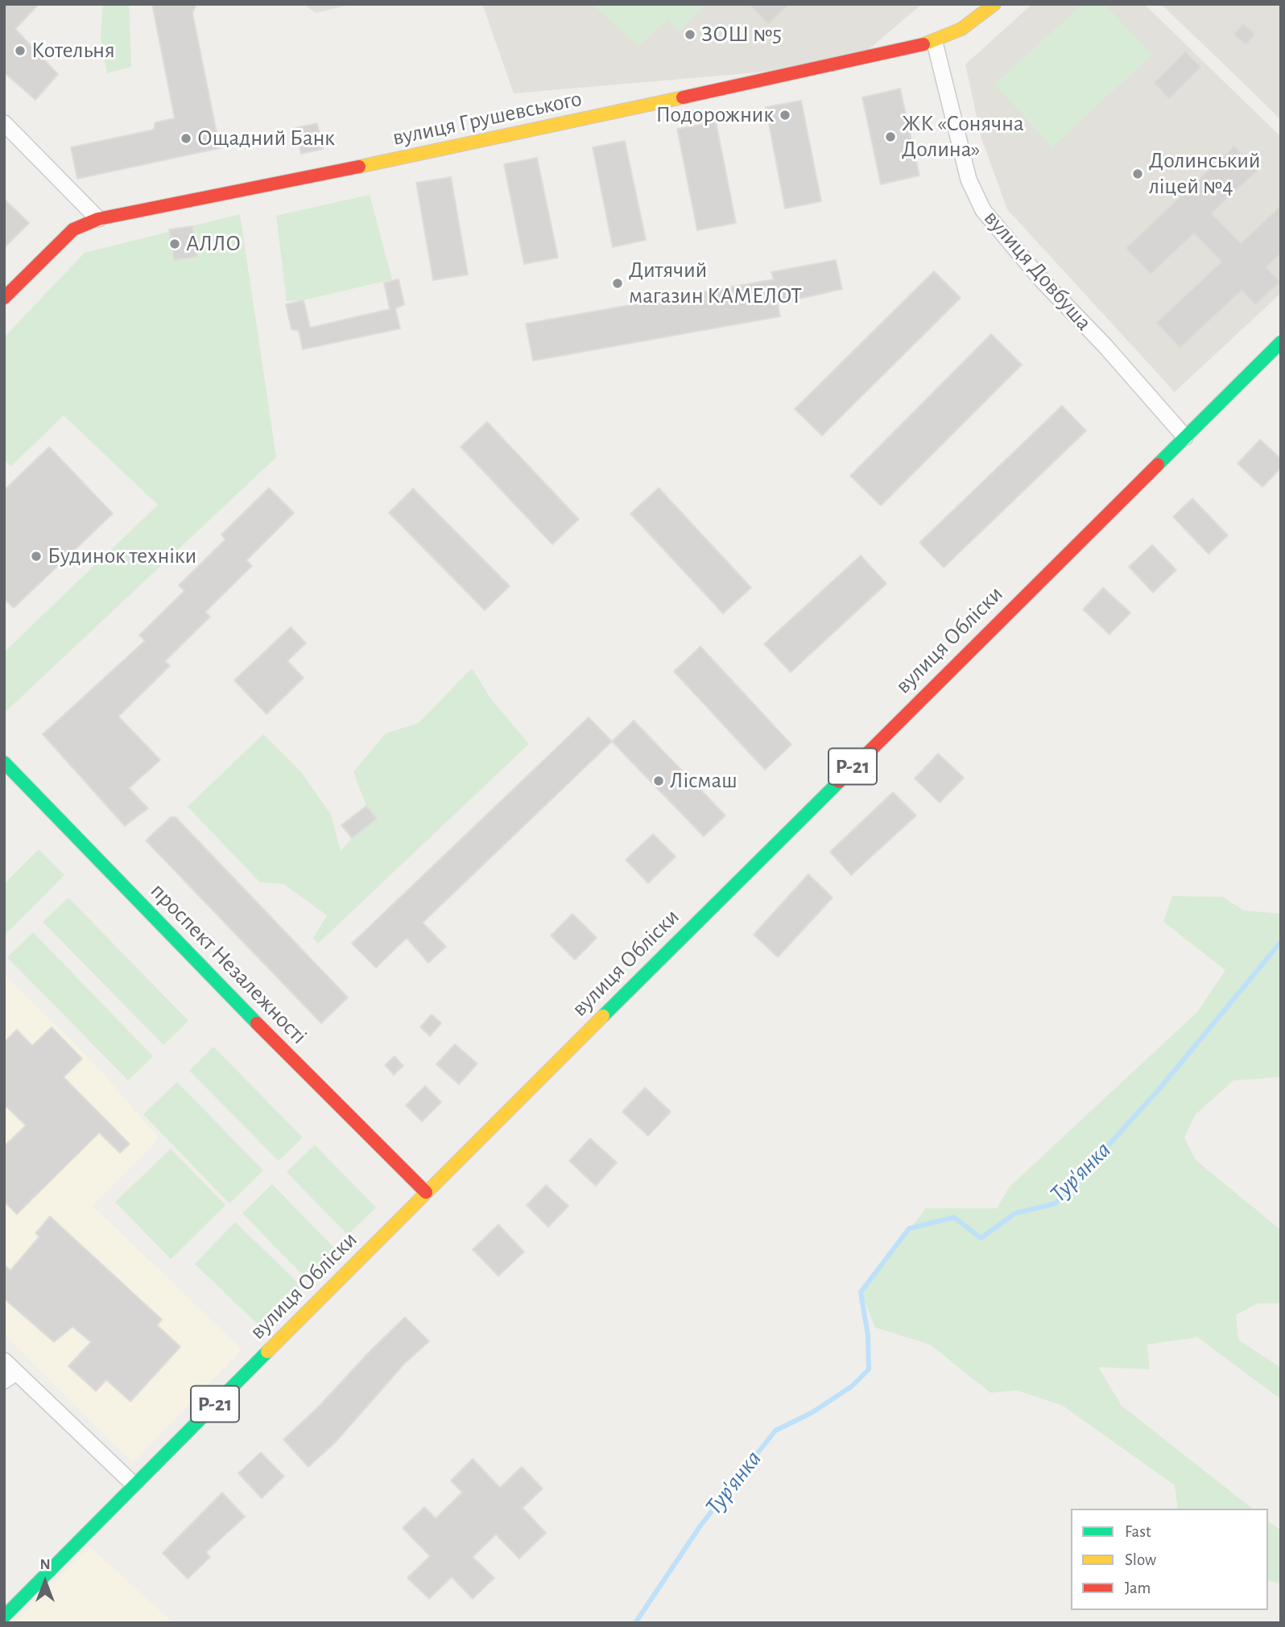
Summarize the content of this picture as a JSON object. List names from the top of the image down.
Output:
{
  "streets": {
    "main road": [
      "вулиця Грушевського",
      "вулиця Обліски",
      "Р-21",
      "проспект Незалежності"
    ],
    "street": ["вулиця Довбуша"]
  },
  "crossings": [
    ["вулиця Грушевського", "вулиця Довбуша"],
    ["вулиця Довбуша", "вулиця Обліски"],
    ["вулиця Обліски", "проспект Незалежності"]
  ],
  "water": ["Тур'янка"],
  "places": [
    "ЗОШ №5",
    "Котельня",
    "Подорожник",
    "ЖК «Сонячна Долина»",
    "Ощадний Банк",
    "Долинський ліцей №4",
    "АЛЛО",
    "Дитячий магазин КАМЕЛОТ",
    "Будинок техніки",
    "Лісмаш"
  ],
  "legend": ["Fast", "Slow", "Jam"],
  "north": "top"
}
